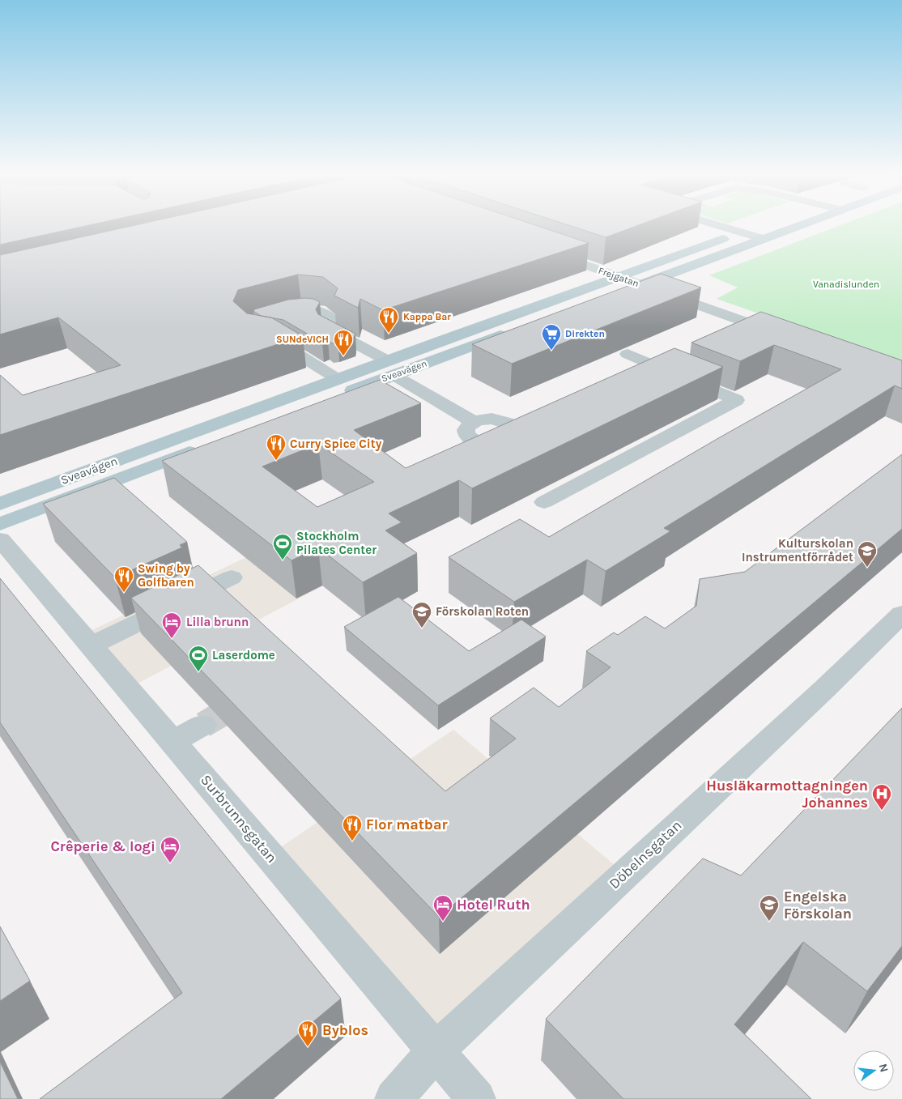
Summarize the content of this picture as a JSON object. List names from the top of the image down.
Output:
{
  "streets": {
    "main road": ["Sveavägen"],
    "street": ["Frejgatan", "Surbrunnsgatan", "Döbelnsgatan"]
  },
  "crossings": [
    ["Frejgatan", "Sveavägen"],
    ["Surbrunnsgatan", "Döbelnsgatan"]
  ],
  "parks": ["Vanadislunden"],
  "places": {
    "restaurant": [
      "Kappa Bar",
      "SUNdeVICH",
      "Curry Spice City",
      "Swing by Golfbaren",
      "Flor matbar",
      "Byblos"
    ],
    "supermarket": ["Direkten"],
    "sports": ["Stockholm Pilates Center", "Laserdome"],
    "school or university": ["Kulturskolan Instrumentförrådet", "Förskolan Roten", "Engelska Förskolan"],
    "hotel": ["Lilla brunn", "Crêperie & logi", "Hotel Ruth"],
    "hospital": ["Husläkarmottagningen Johannes"]
  },
  "north": "right"
}
